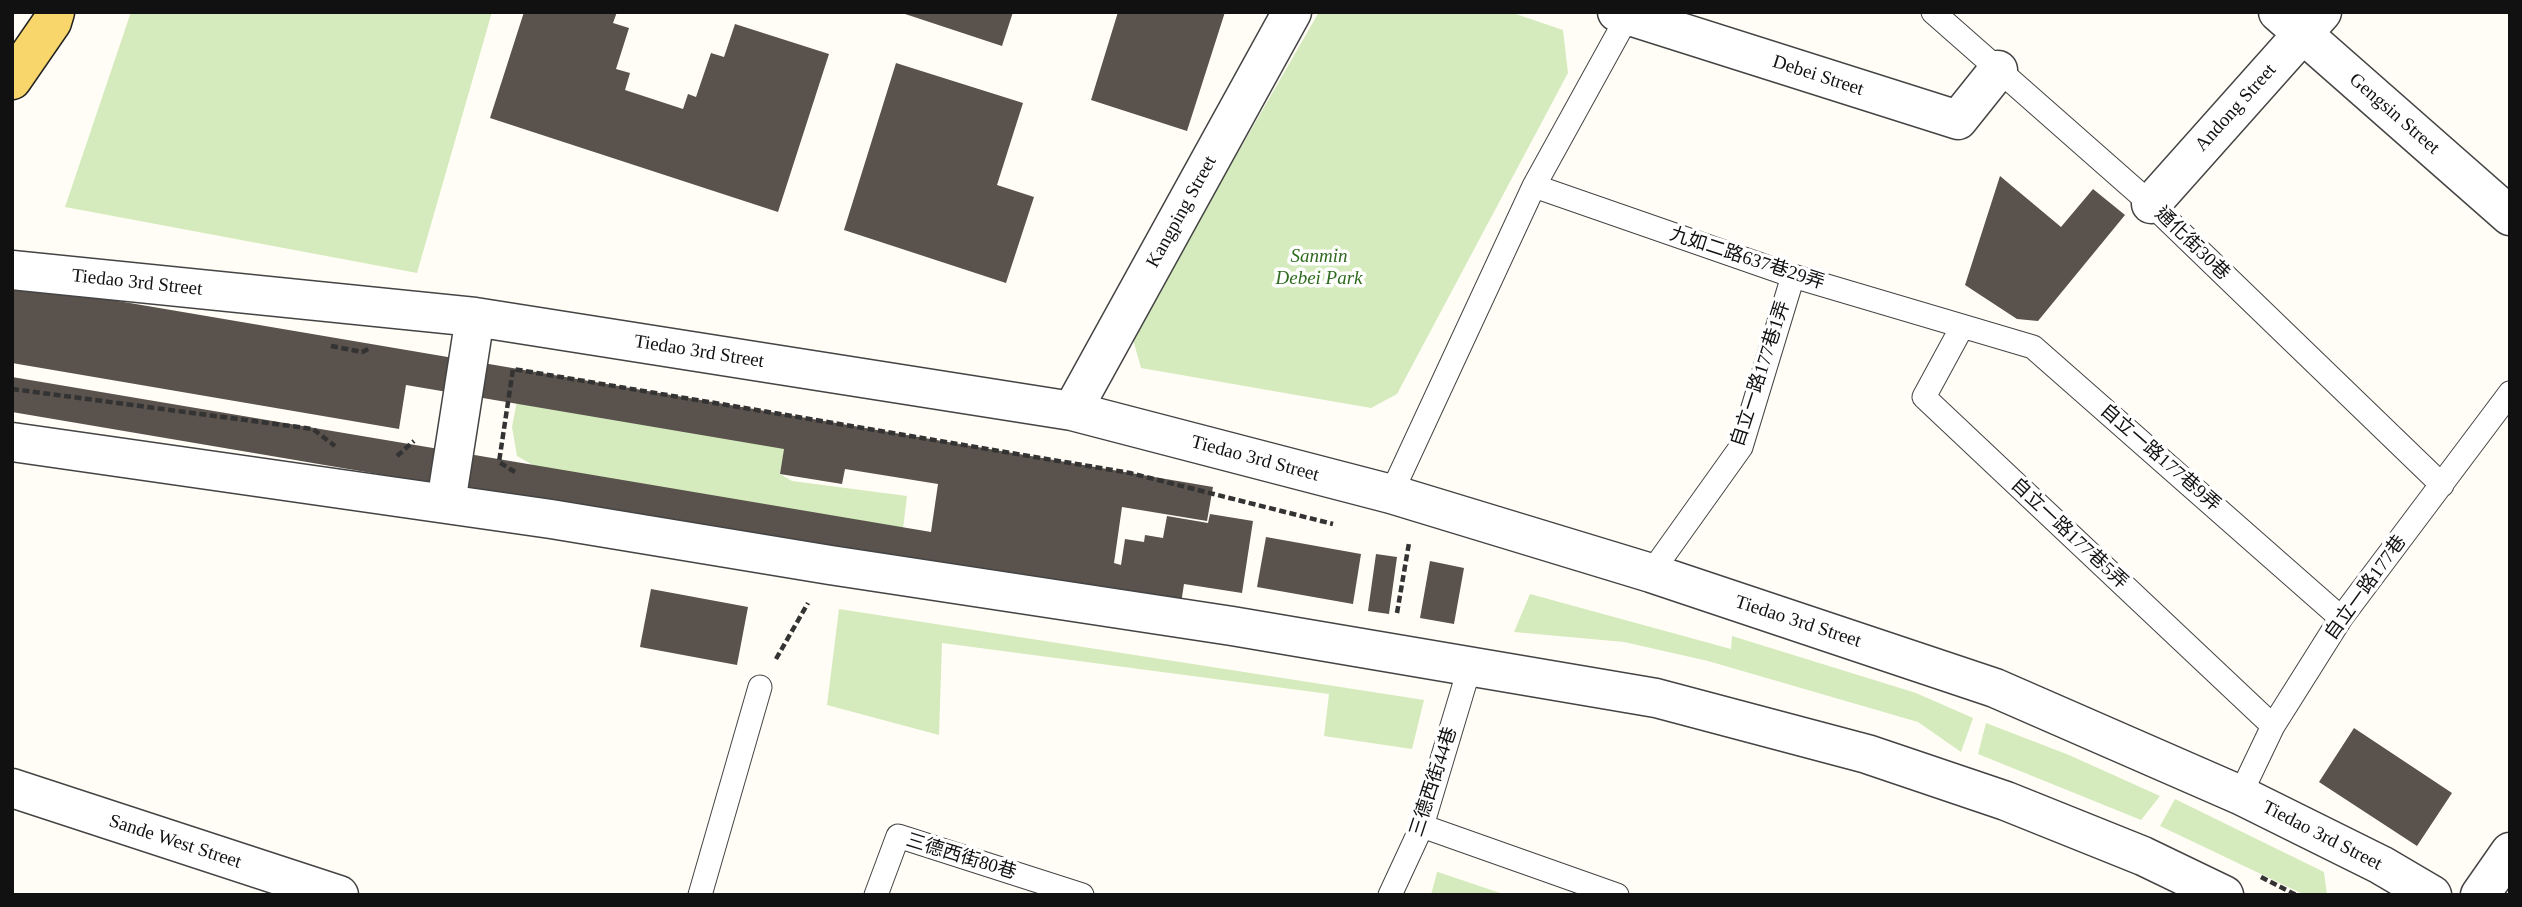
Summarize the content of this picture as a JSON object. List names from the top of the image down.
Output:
{
  "streets": {
    "street": [
      "Debei Street",
      "Andong Street",
      "Gengsin Street",
      "Kangping Street",
      "Tiedao 3rd Street",
      "Sande West Street"
    ],
    "lane": [
      "通化街30巷",
      "九如二路637巷29弄",
      "自立一路177巷1弄",
      "自立一路177巷9弄",
      "自立一路177巷5弄",
      "自立一路177巷",
      "三德西街44巷",
      "三德西街80巷"
    ]
  },
  "crossings": [
    ["Debei Street", "通化街30巷"],
    ["Andong Street", "Gengsin Street"],
    ["Andong Street", "通化街30巷"],
    ["Kangping Street", "Tiedao 3rd Street"],
    ["通化街30巷", "自立一路177巷"],
    ["九如二路637巷29弄", "自立一路177巷1弄"],
    ["九如二路637巷29弄", "自立一路177巷9弄"],
    ["九如二路637巷29弄", "自立一路177巷5弄"],
    ["Tiedao 3rd Street", "自立一路177巷1弄"],
    ["Tiedao 3rd Street", "自立一路177巷"],
    ["自立一路177巷9弄", "自立一路177巷5弄"],
    ["自立一路177巷9弄", "自立一路177巷"],
    ["自立一路177巷5弄", "自立一路177巷"]
  ],
  "parks": ["Sanmin Debei Park"]
}
